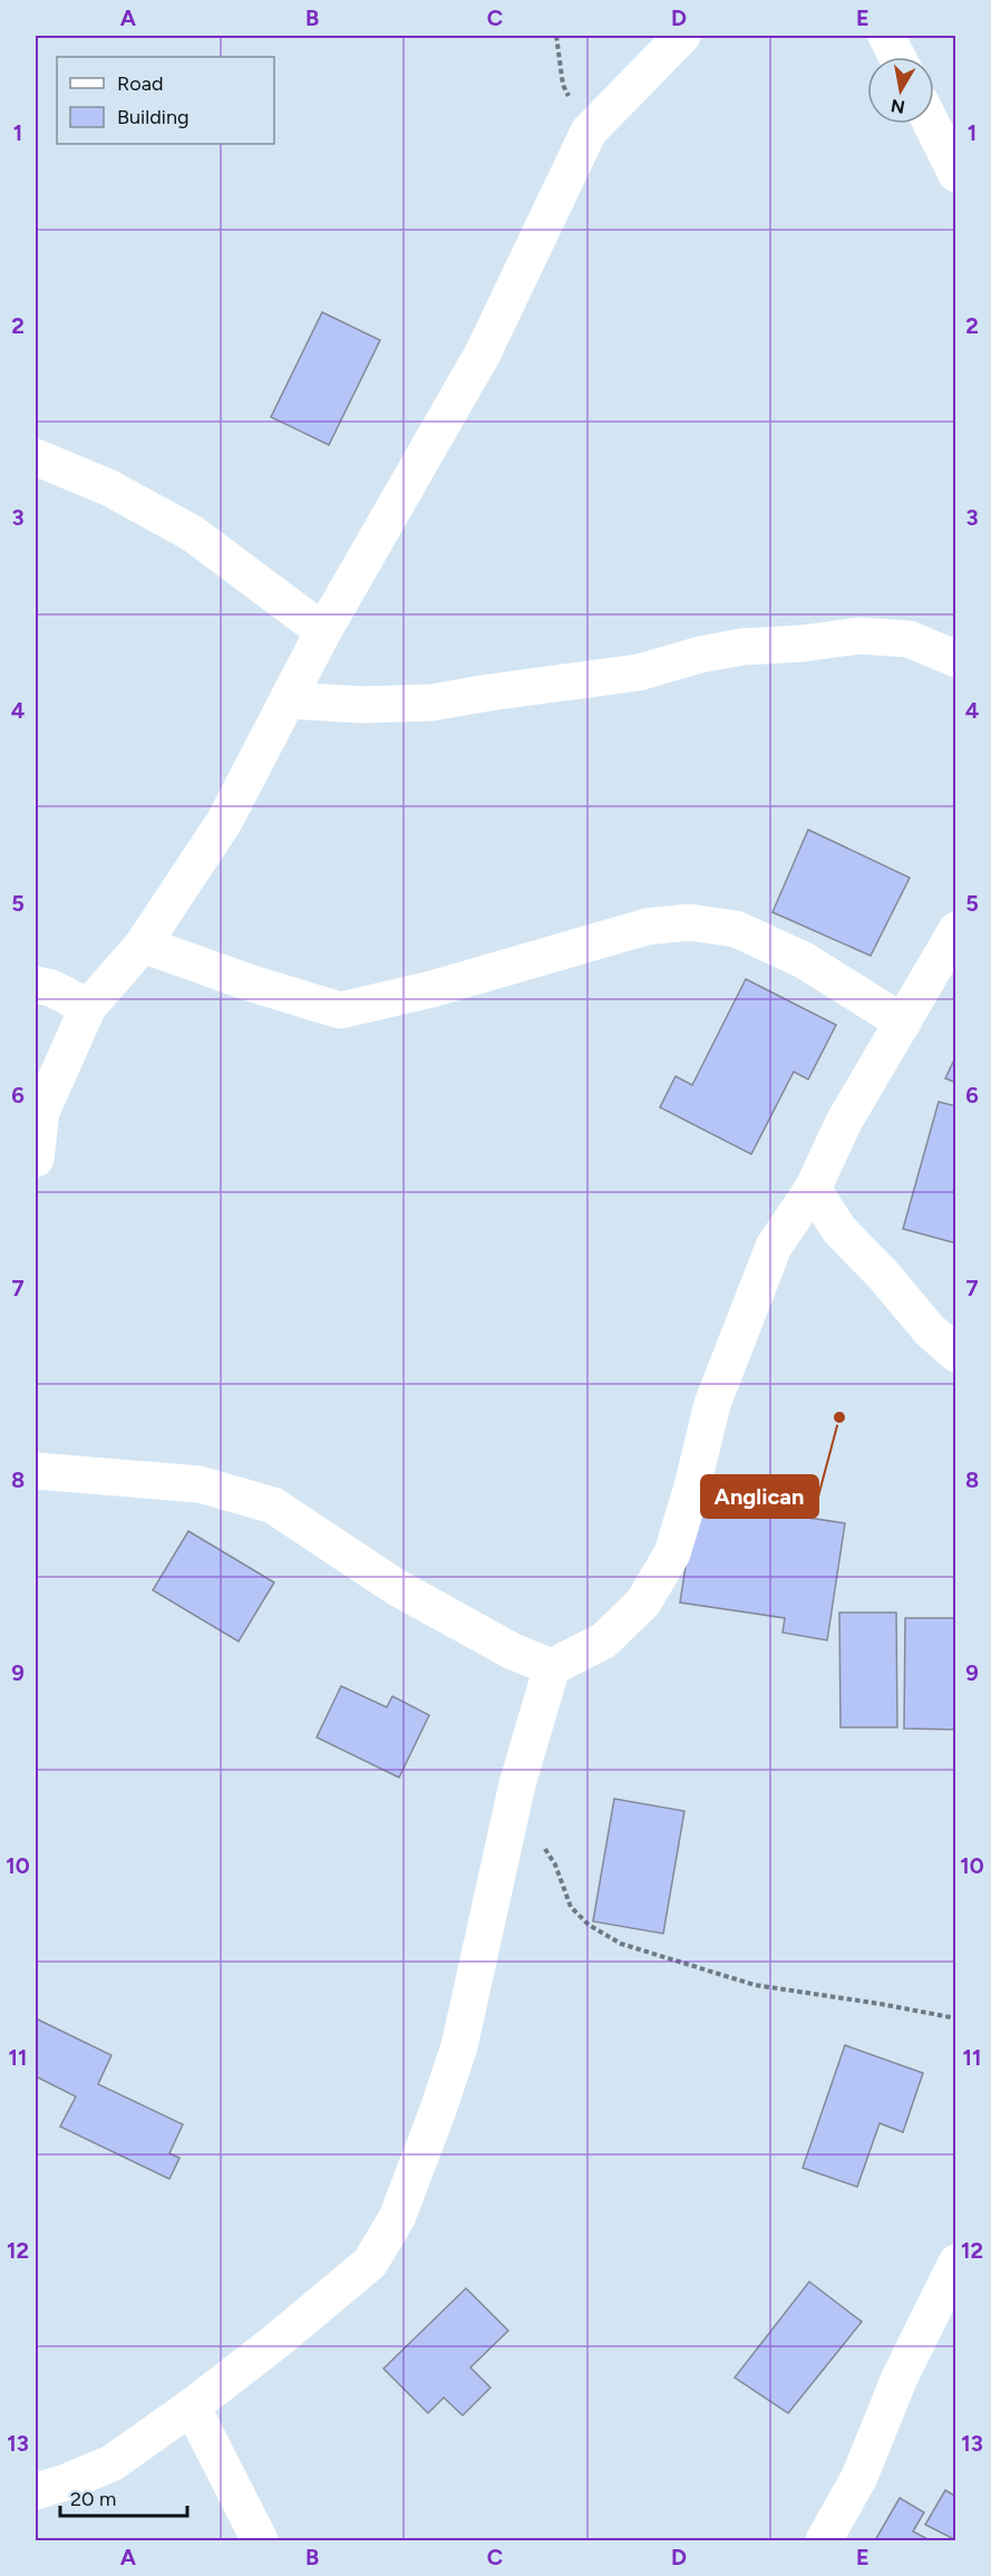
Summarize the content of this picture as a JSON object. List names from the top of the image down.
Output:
{
  "places": ["Anglican"],
  "legend": ["Road", "Building"],
  "scale_bar": "20 m",
  "north": "bottom",
  "grid": {
    "columns": [
      "A",
      "B",
      "C",
      "D",
      "E"
    ],
    "rows": [
      "1",
      "2",
      "3",
      "4",
      "5",
      "6",
      "7",
      "8",
      "9",
      "10",
      "11",
      "12",
      "13"
    ]
  }
}
